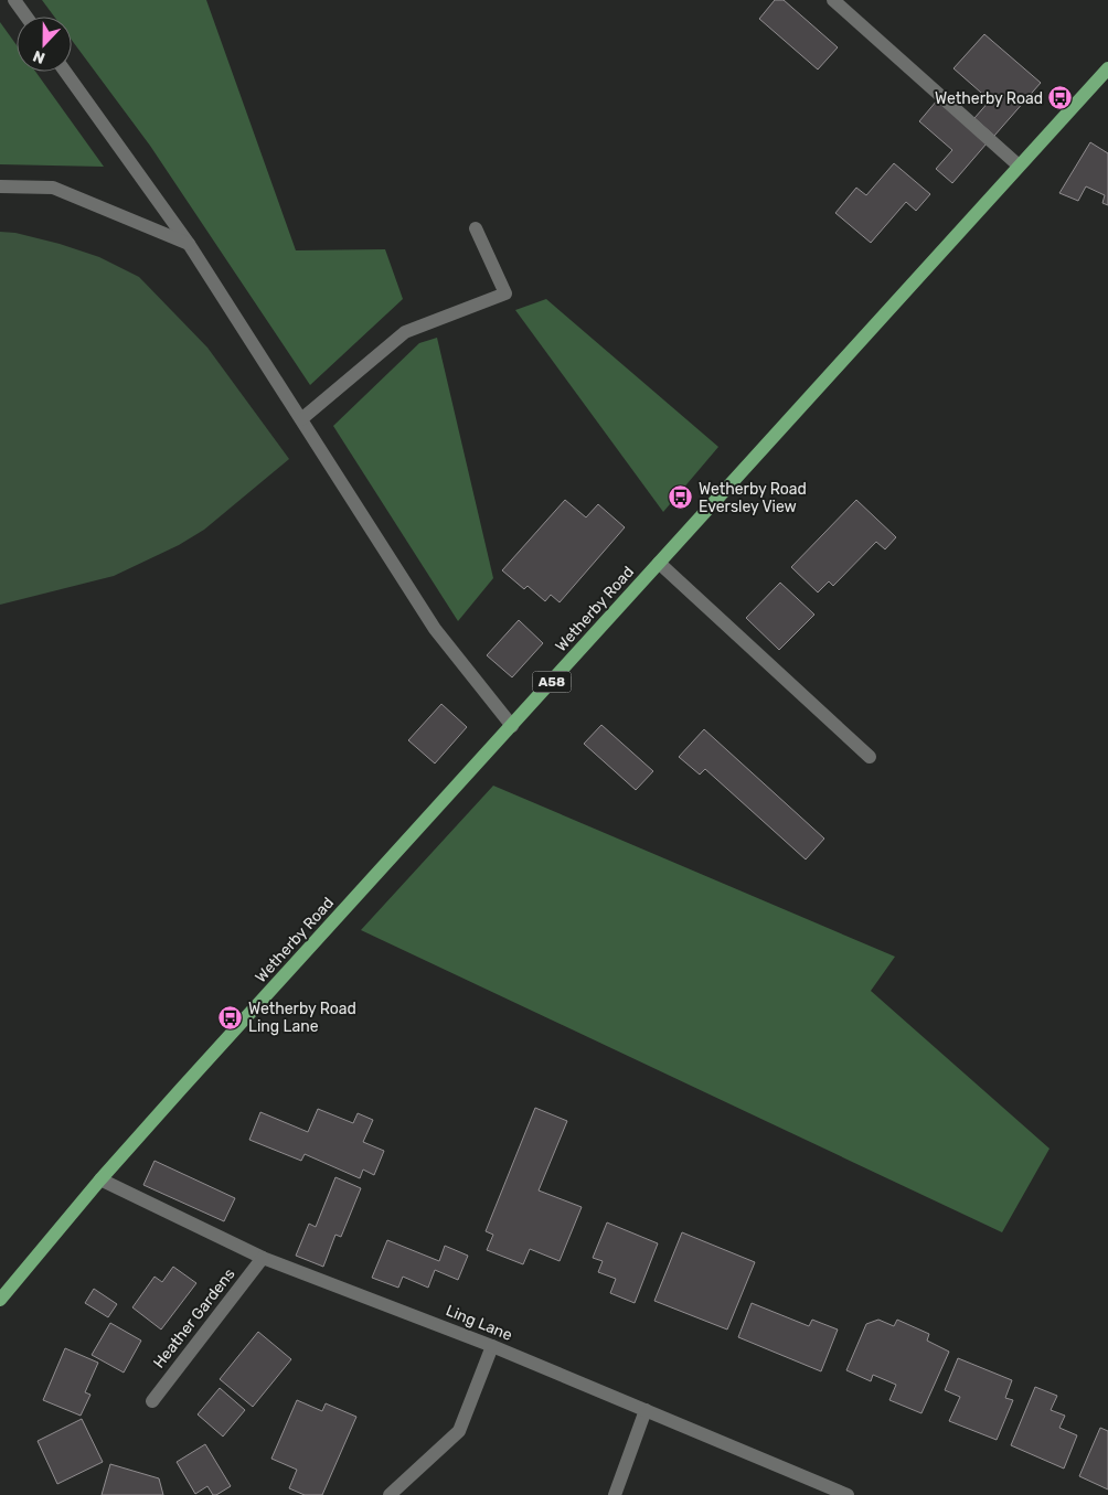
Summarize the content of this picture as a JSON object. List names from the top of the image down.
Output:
{
  "streets": {
    "main road": ["Wetherby Road", "A58"],
    "street": ["Heather Gardens", "Ling Lane"]
  },
  "crossings": [
    ["Wetherby Road", "Ling Lane"],
    ["Heather Gardens", "Ling Lane"]
  ],
  "places": {
    "bus stop": ["Wetherby Road", "Wetherby Road Eversley View", "Wetherby Road Ling Lane"]
  },
  "north": "bottom"
}
